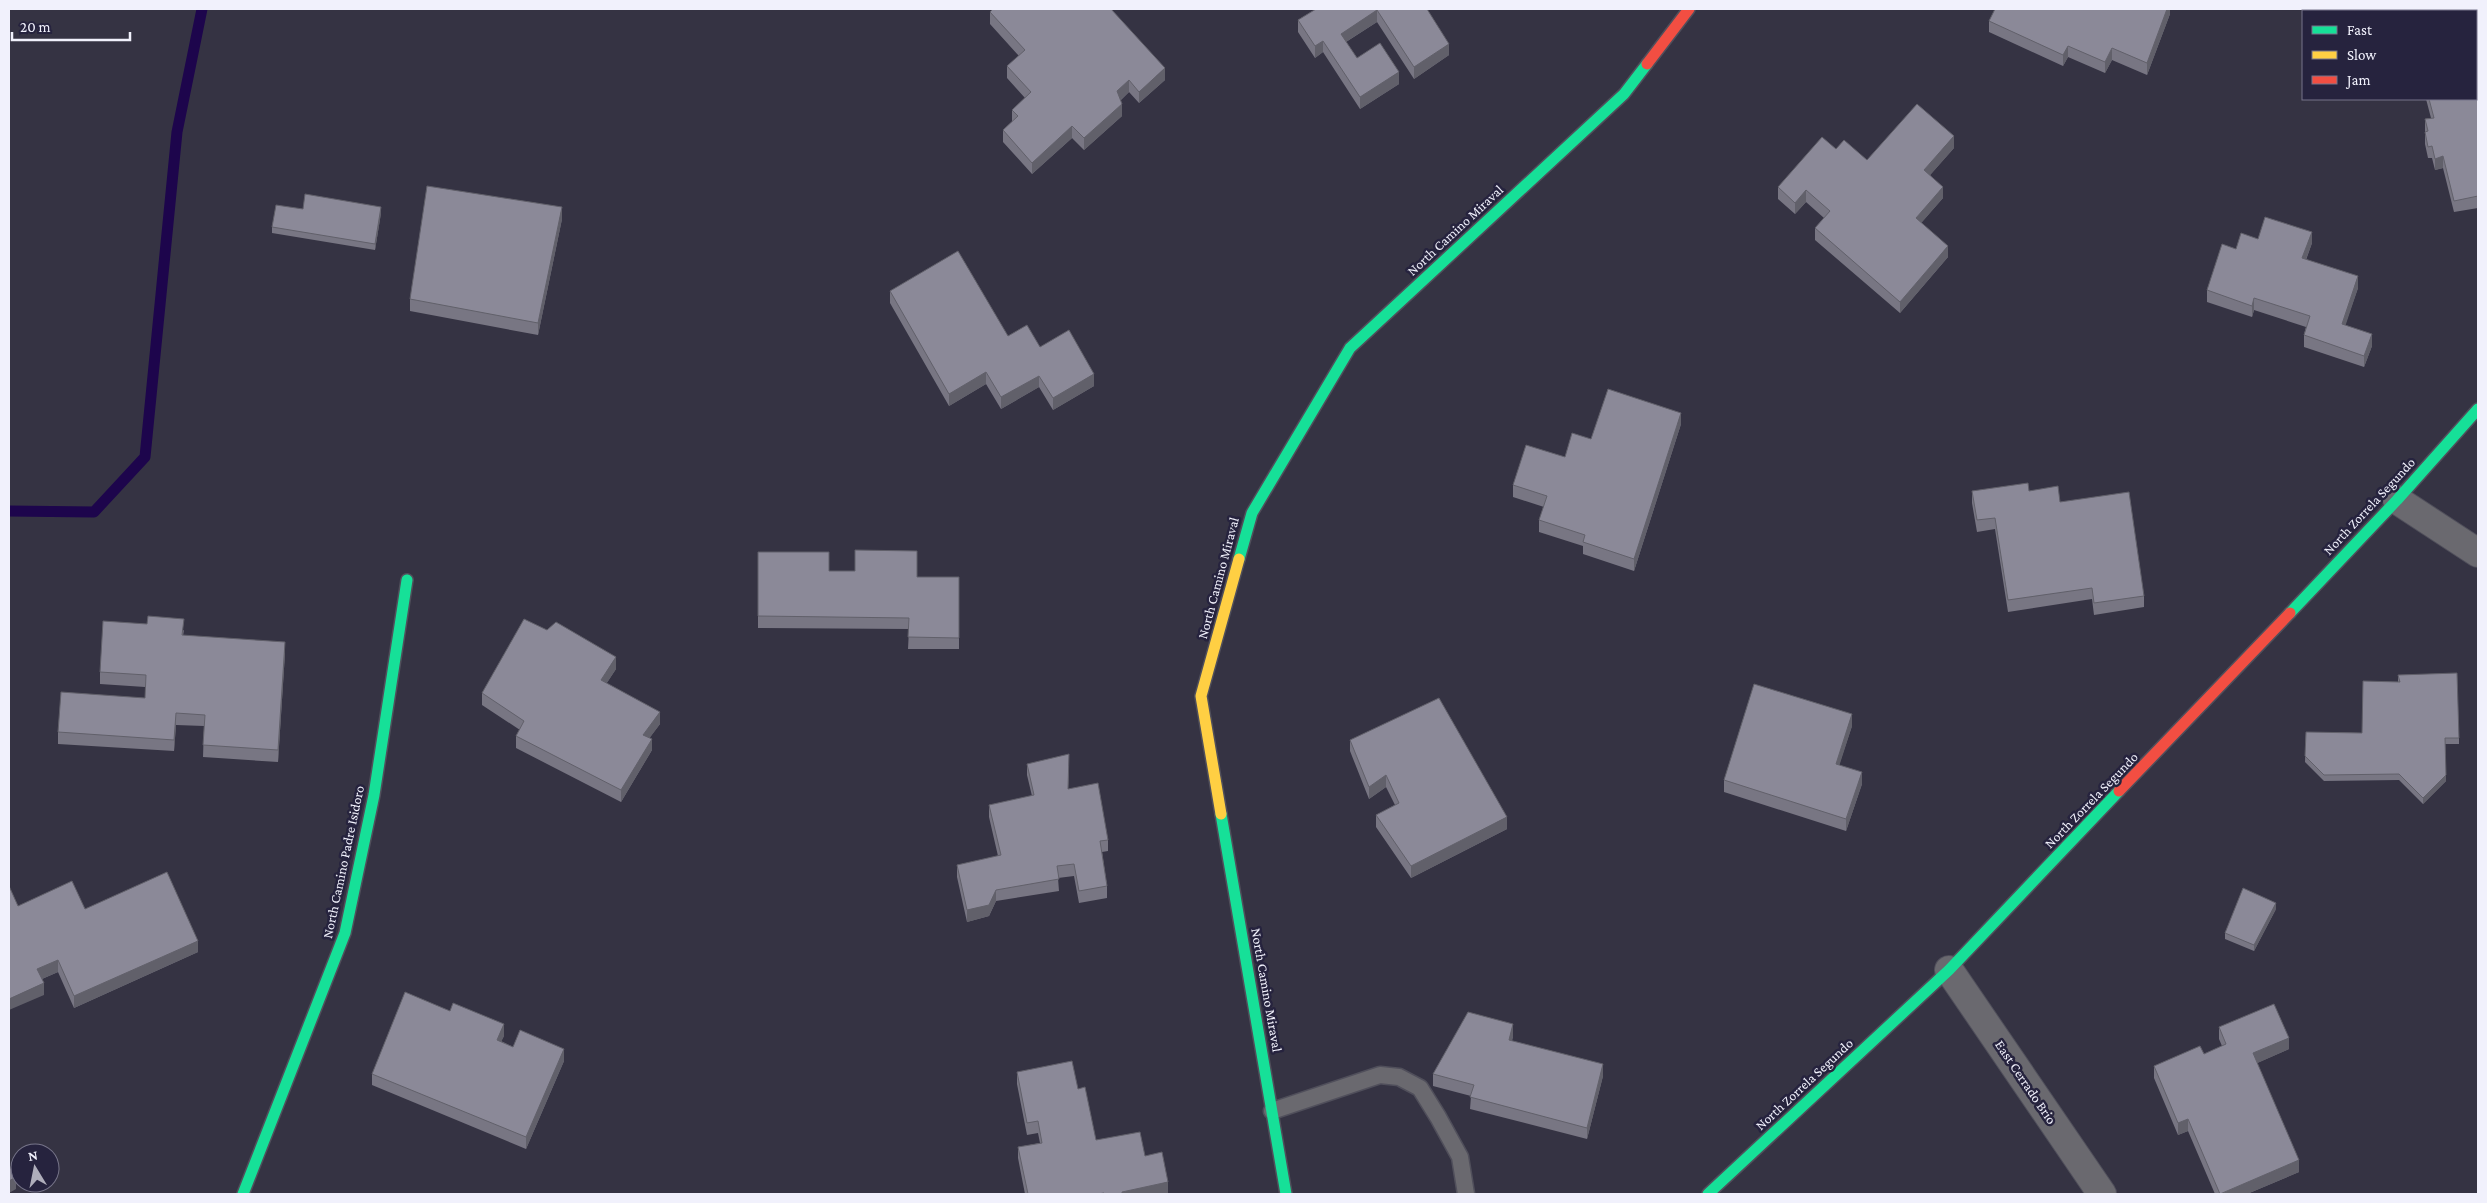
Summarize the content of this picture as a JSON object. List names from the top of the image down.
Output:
{
  "streets": {
    "street": [
      "North Camino Miraval",
      "North Zorrela Segundo",
      "North Camino Padre Isidoro",
      "East Cerrado Brio"
    ]
  },
  "crossings": [
    ["North Zorrela Segundo", "East Cerrado Brio"]
  ],
  "legend": ["Fast", "Slow", "Jam"],
  "scale_bar": "20 m",
  "north": "top"
}
